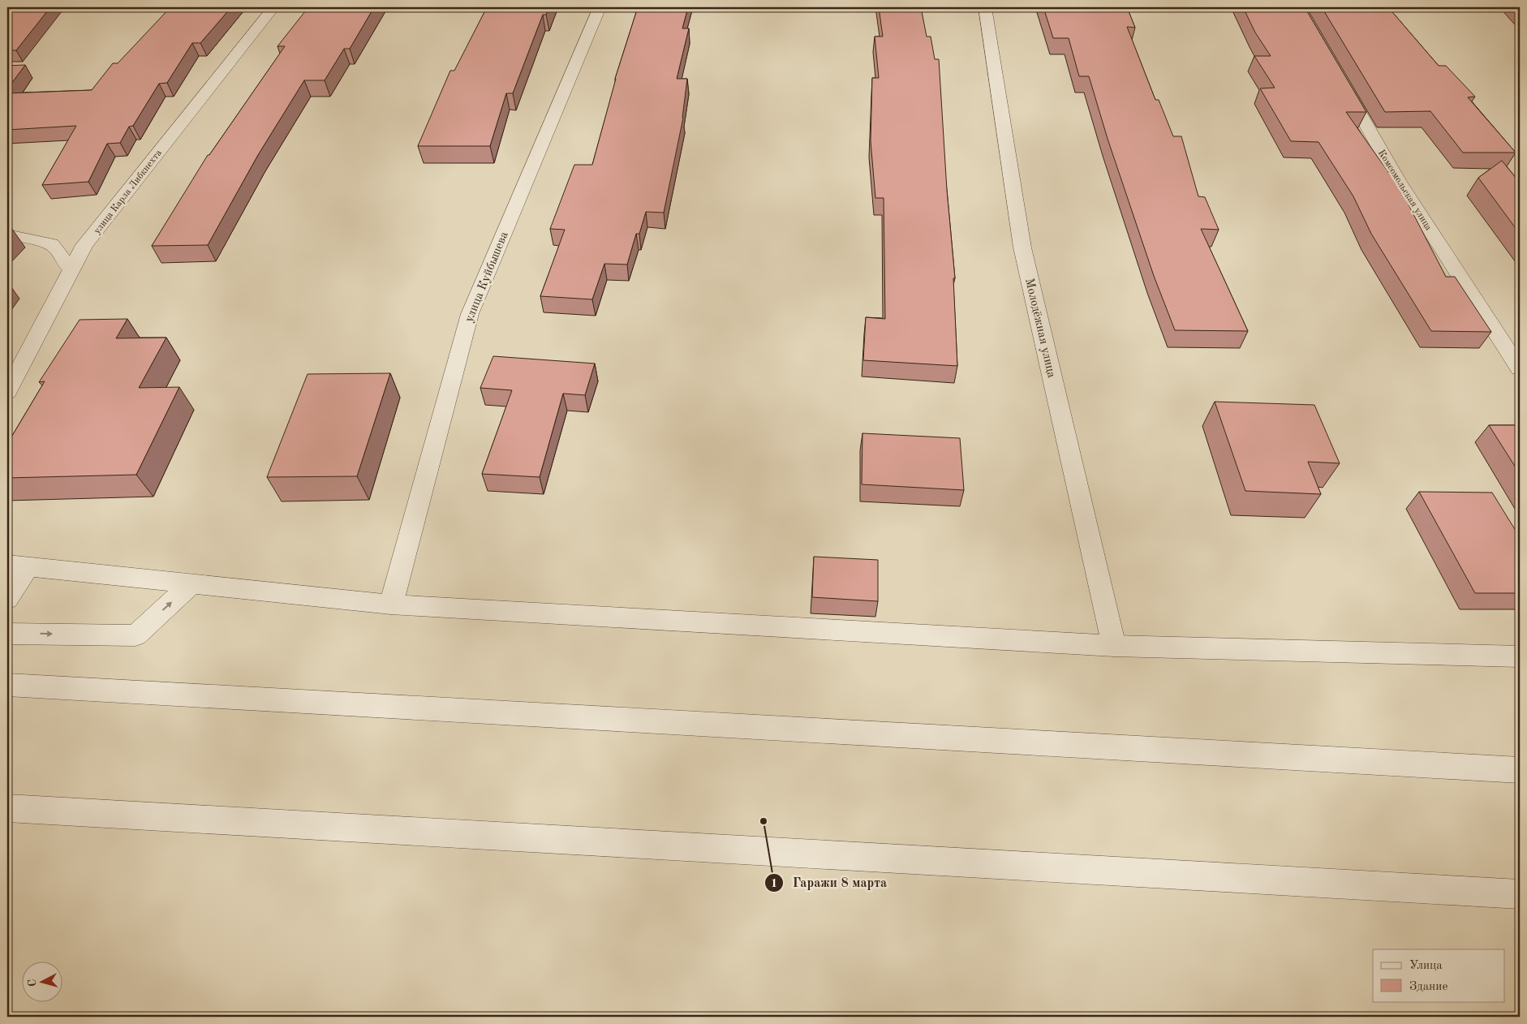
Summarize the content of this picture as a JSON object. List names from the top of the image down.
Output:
{
  "streets": {
    "street": [
      "Комсомольская улица",
      "улица Карла Либкнехта",
      "улица Куйбышева",
      "Молодёжная улица"
    ]
  },
  "places": ["Гаражи 8 марта"],
  "legend": ["Улица", "Здание"],
  "north": "left"
}
